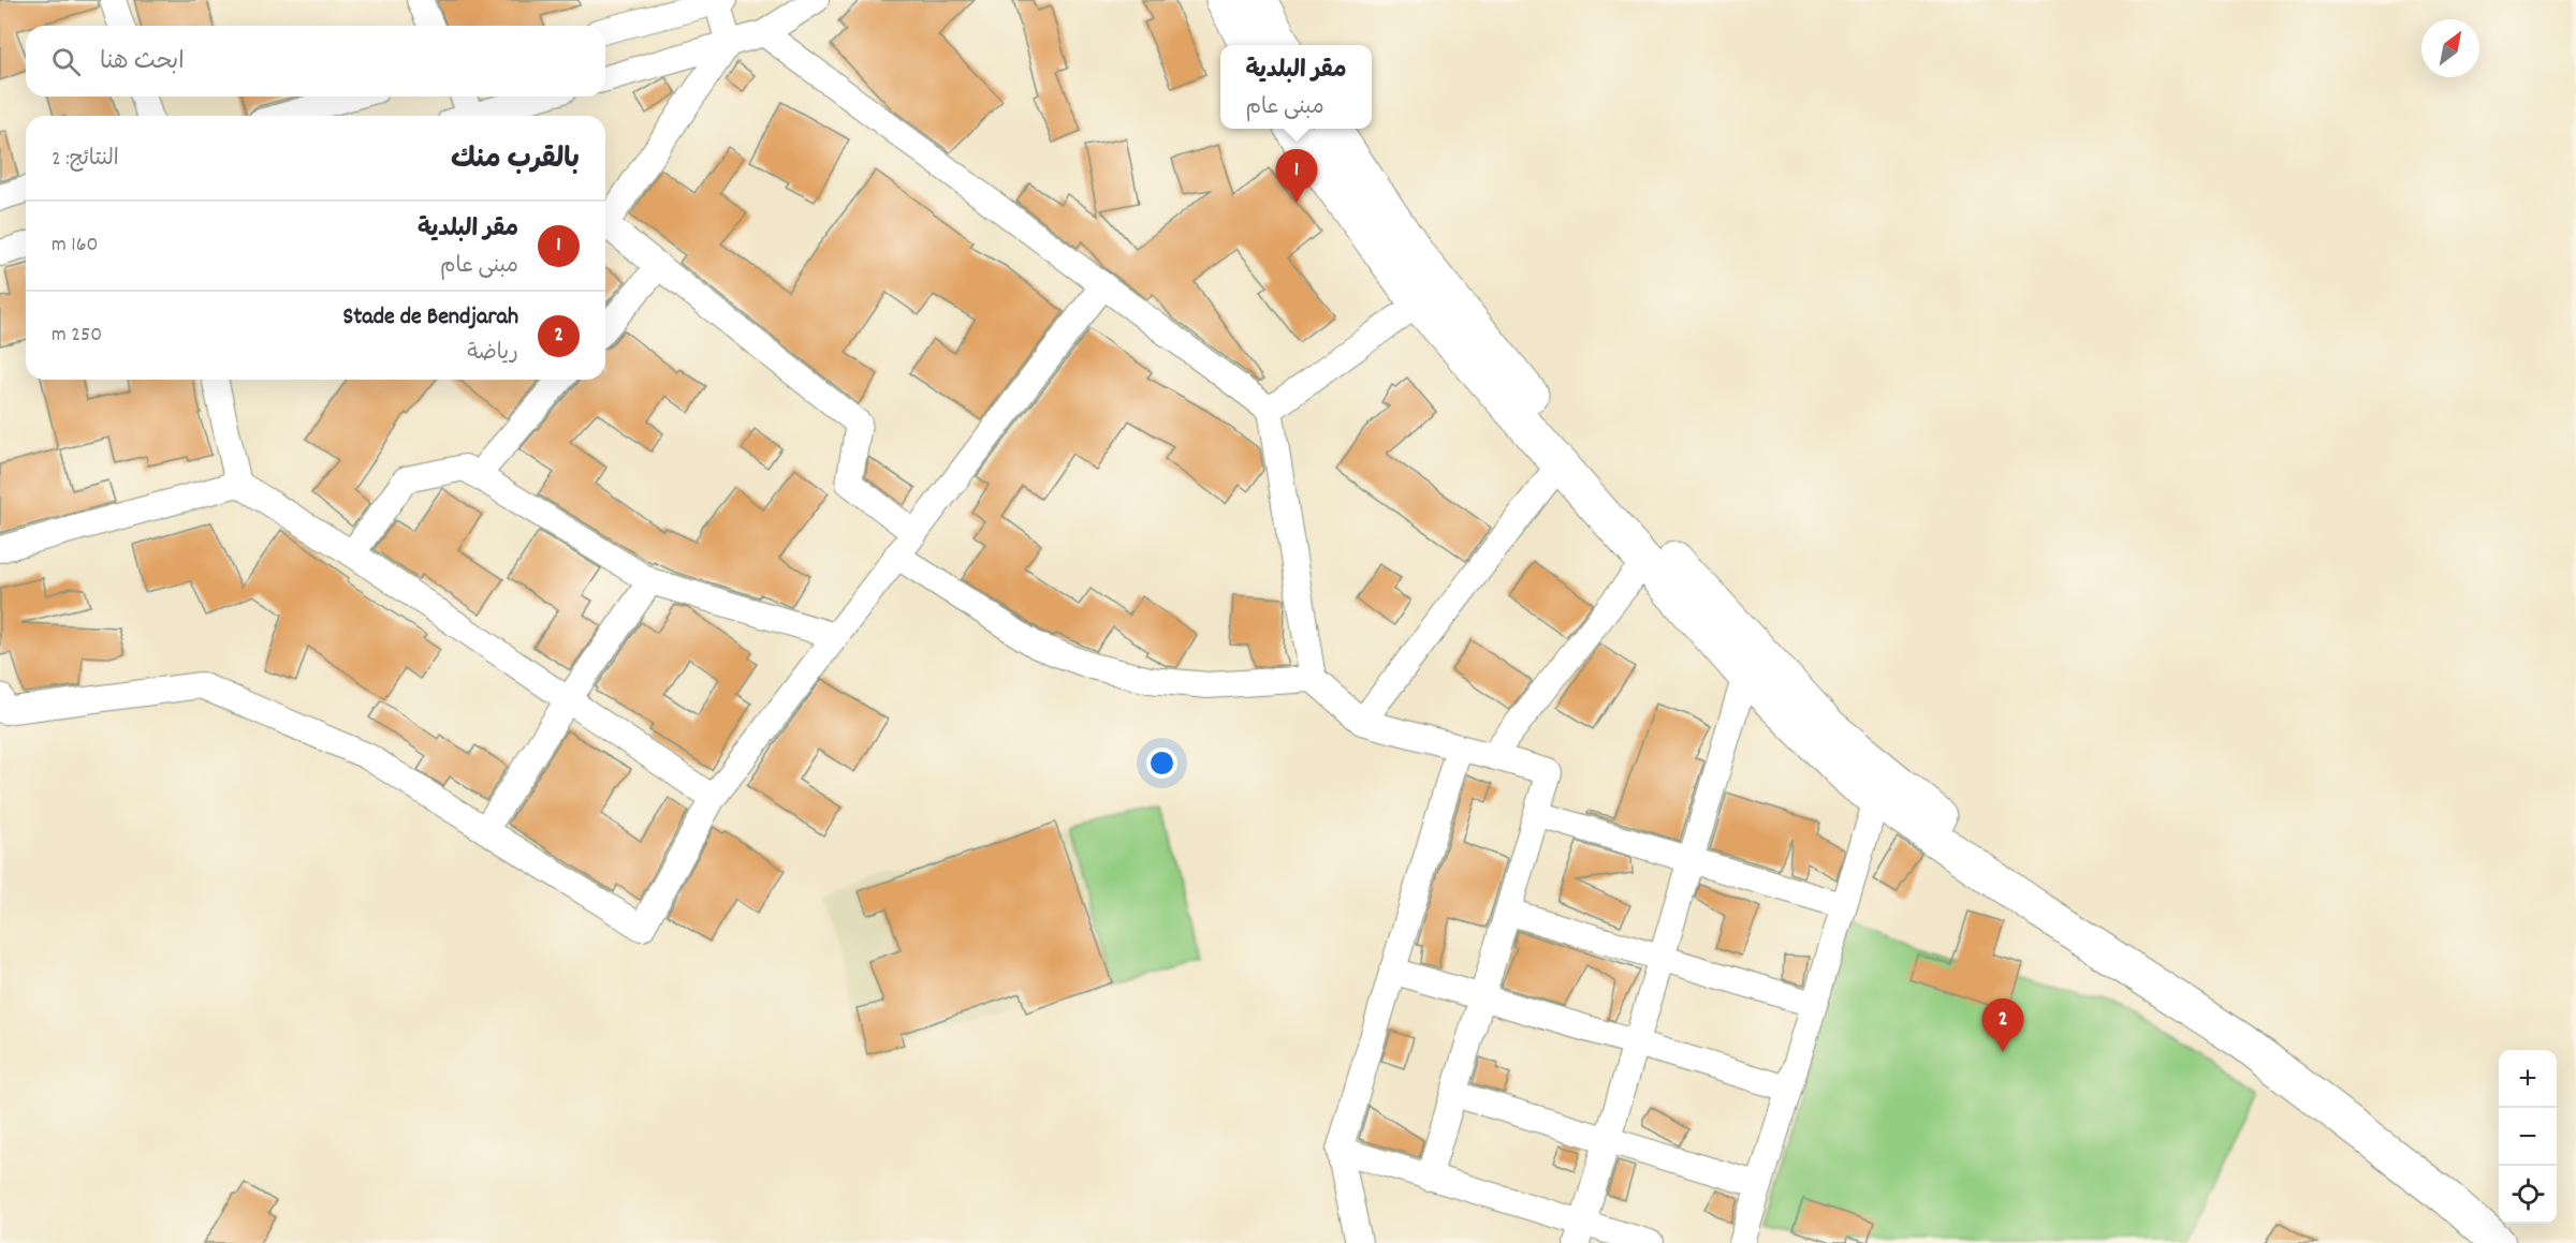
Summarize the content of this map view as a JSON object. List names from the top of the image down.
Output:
{
  "north": "top right",
  "page": {
    "search": "ابحث هنا",
    "popup": ["مقر البلدية", "مبنى عام"],
    "heading": ["بالقرب منك", "النتائج: 2"],
    "pins": ["1", "2"],
    "list": [
      {
        "mark": "1",
        "name": "مقر البلدية",
        "note": "مبنى عام",
        "value": "160 m"
      },
      {
        "mark": "2",
        "name": "Stade de Bendjarah",
        "note": "رياضة",
        "value": "250 m"
      }
    ],
    "map_buttons": ["+", "−"]
  }
}
